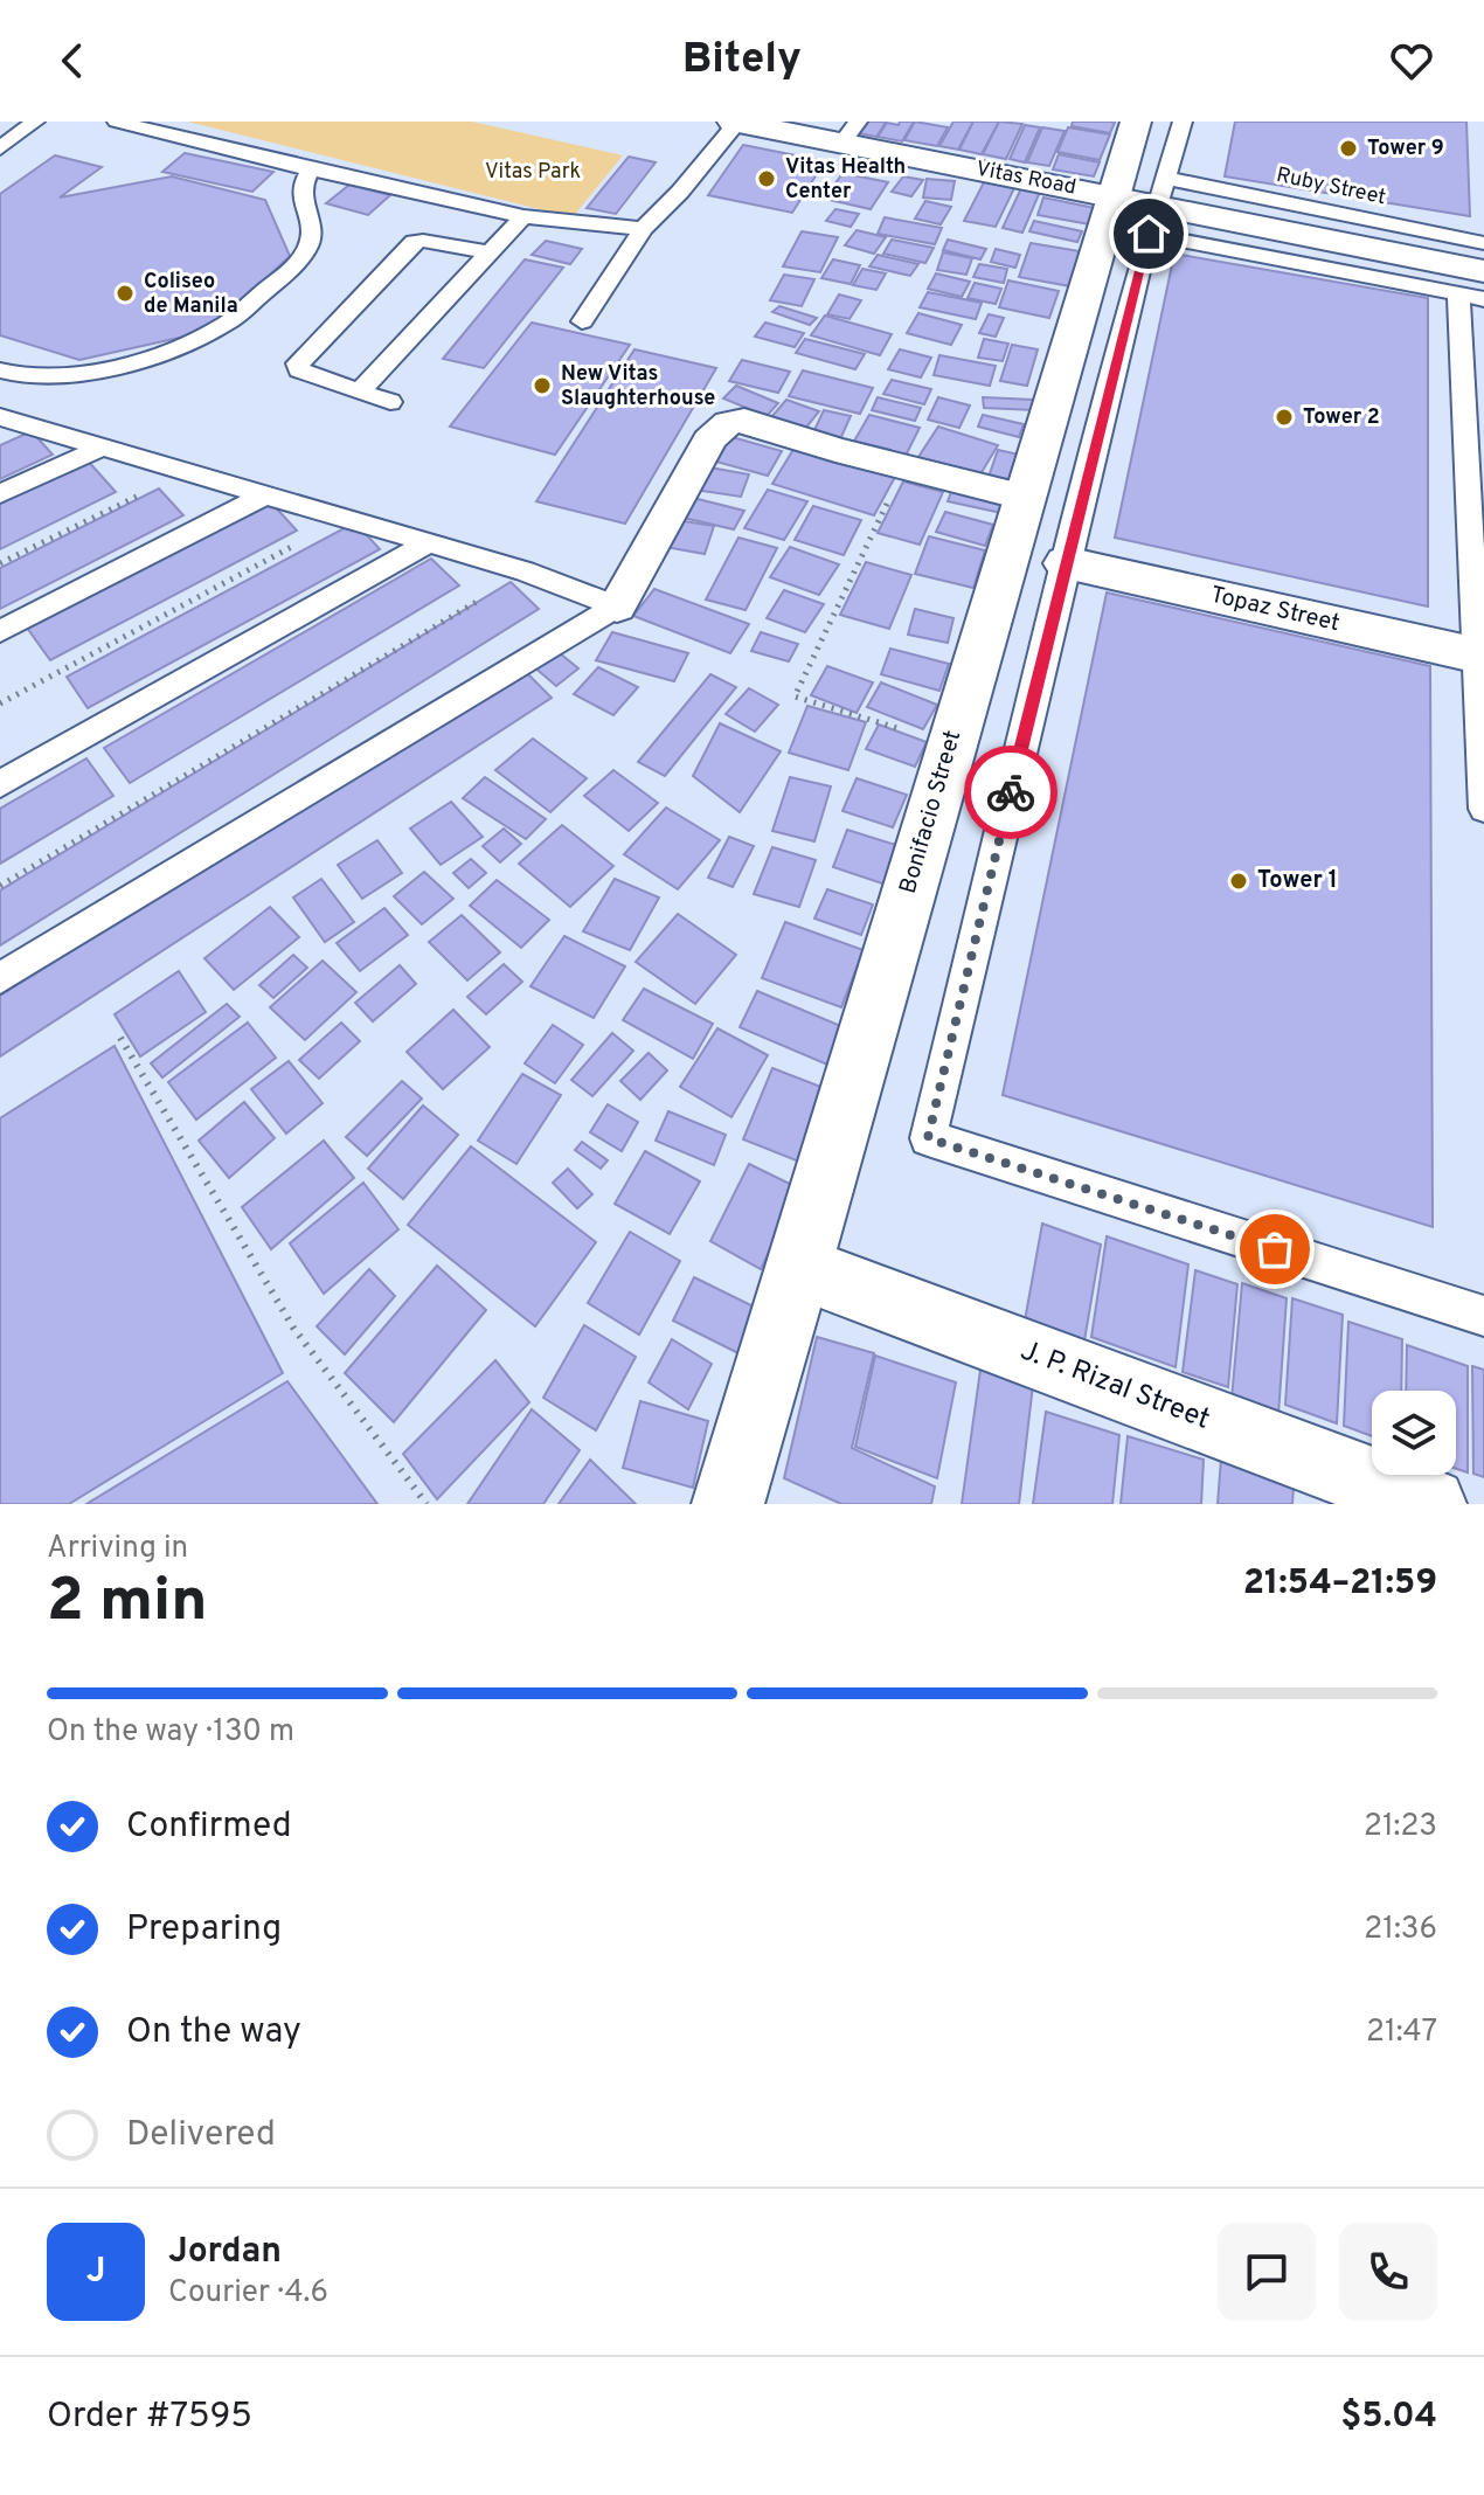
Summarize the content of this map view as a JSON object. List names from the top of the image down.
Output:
{
  "streets": {
    "street": [
      "Vitas Road",
      "Topaz Street",
      "Bonifacio Street",
      "J. P. Rizal Street"
    ],
    "lane": ["Ruby Street"]
  },
  "crossings": [
    ["Vitas Road", "Ruby Street"],
    ["Vitas Road", "Bonifacio Street"],
    ["Ruby Street", "Bonifacio Street"],
    ["Bonifacio Street", "J. P. Rizal Street"]
  ],
  "parks": ["Vitas Park"],
  "places": [
    "Tower 9",
    "Vitas Health Center",
    "Coliseo de Manila",
    "New Vitas Slaughterhouse",
    "Tower 2",
    "Tower 1"
  ],
  "page": {
    "header": "Bitely",
    "heading": ["2 min", "Arriving in", "21:54–21:59"],
    "panel": [
      "Jordan",
      "Courier · 4.6",
      "Order #7595",
      "$5.04"
    ],
    "bar": "On the way · 130 m",
    "list": [
      ["Confirmed", "21:23"],
      ["Preparing", "21:36"],
      ["On the way", "21:47"],
      "Delivered"
    ],
    "round": "J"
  }
}
